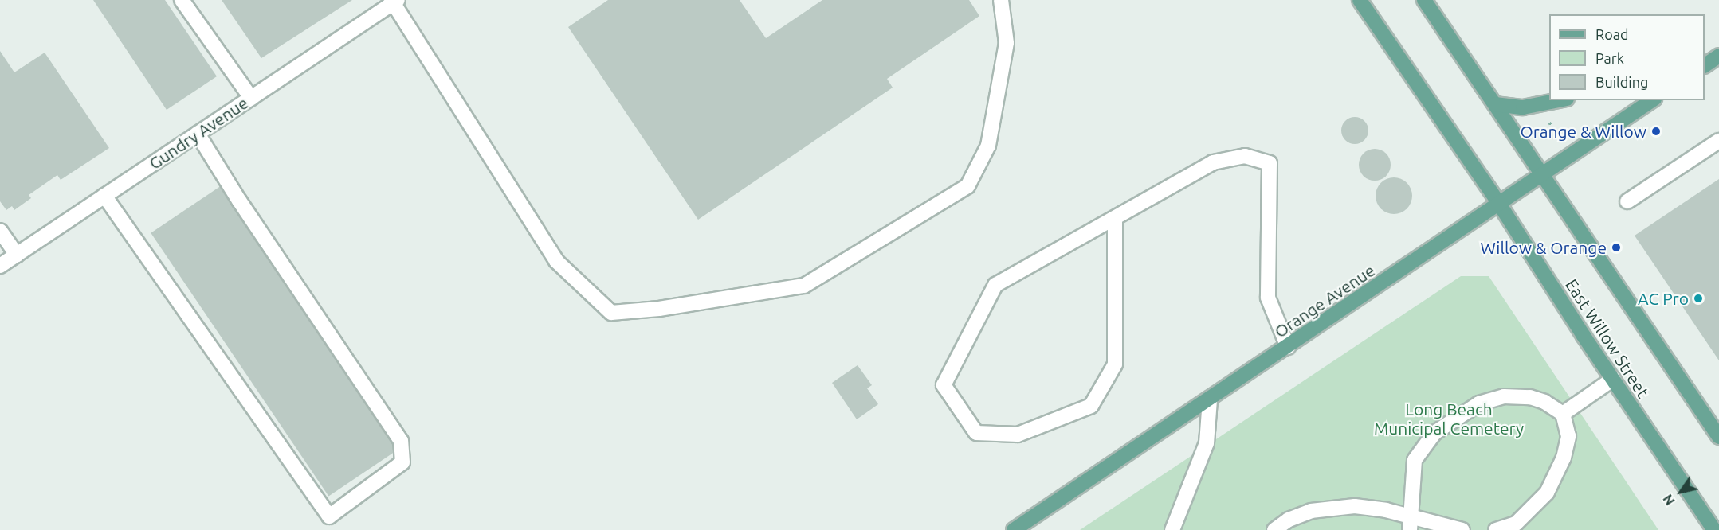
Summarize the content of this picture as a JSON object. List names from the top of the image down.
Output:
{
  "streets": {
    "main road": ["Orange Avenue", "East Willow Street"],
    "street": ["Gundry Avenue"]
  },
  "crossings": [
    ["Orange Avenue", "East Willow Street"]
  ],
  "parks": ["Long Beach Municipal Cemetery"],
  "places": ["Orange & Willow", "Willow & Orange", "AC Pro"],
  "legend": ["Road", "Park", "Building"],
  "north": "bottom left"
}
